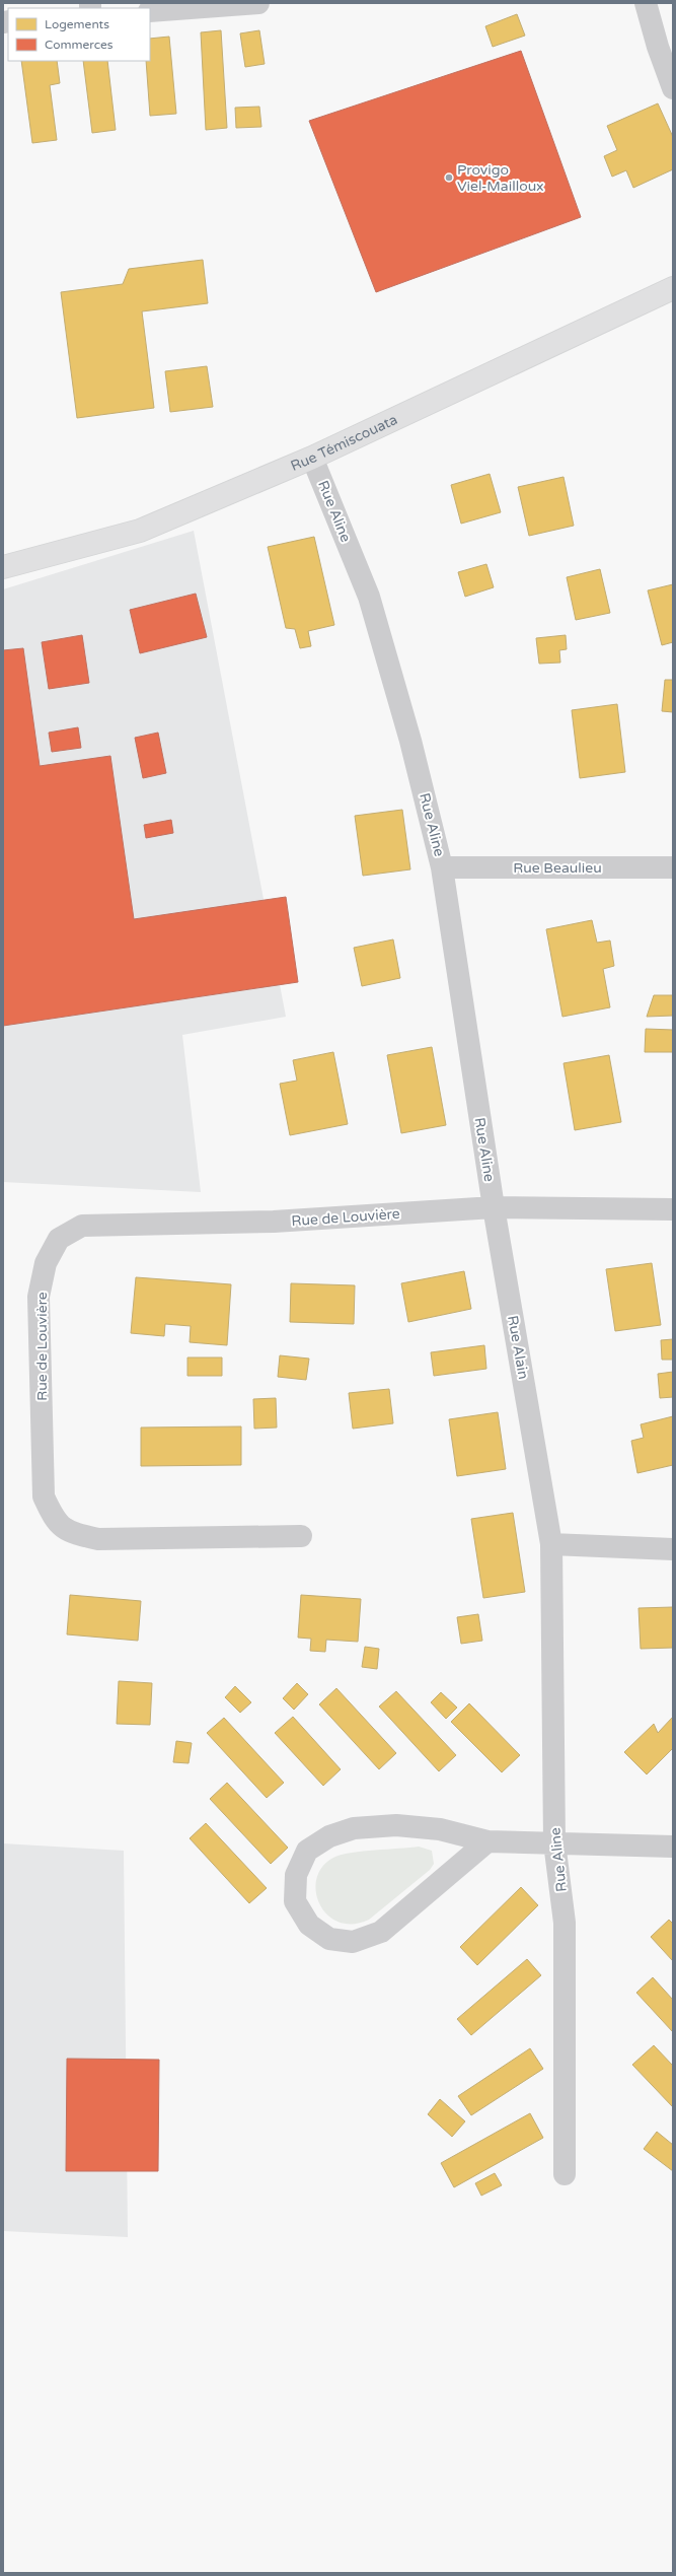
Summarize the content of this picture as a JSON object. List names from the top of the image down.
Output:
{
  "streets": {
    "main road": ["Rue Témiscouata"],
    "street": [
      "Rue Aline",
      "Rue Beaulieu",
      "Rue de Louvière",
      "Rue Alain"
    ]
  },
  "crossings": [
    ["Rue Témiscouata", "Rue Aline"],
    ["Rue Aline", "Rue Beaulieu"],
    ["Rue Aline", "Rue de Louvière"],
    ["Rue Aline", "Rue Alain"],
    ["Rue de Louvière", "Rue Alain"]
  ],
  "places": ["Provigo Viel-Mailloux"],
  "legend": ["Logements", "Commerces"]
}
